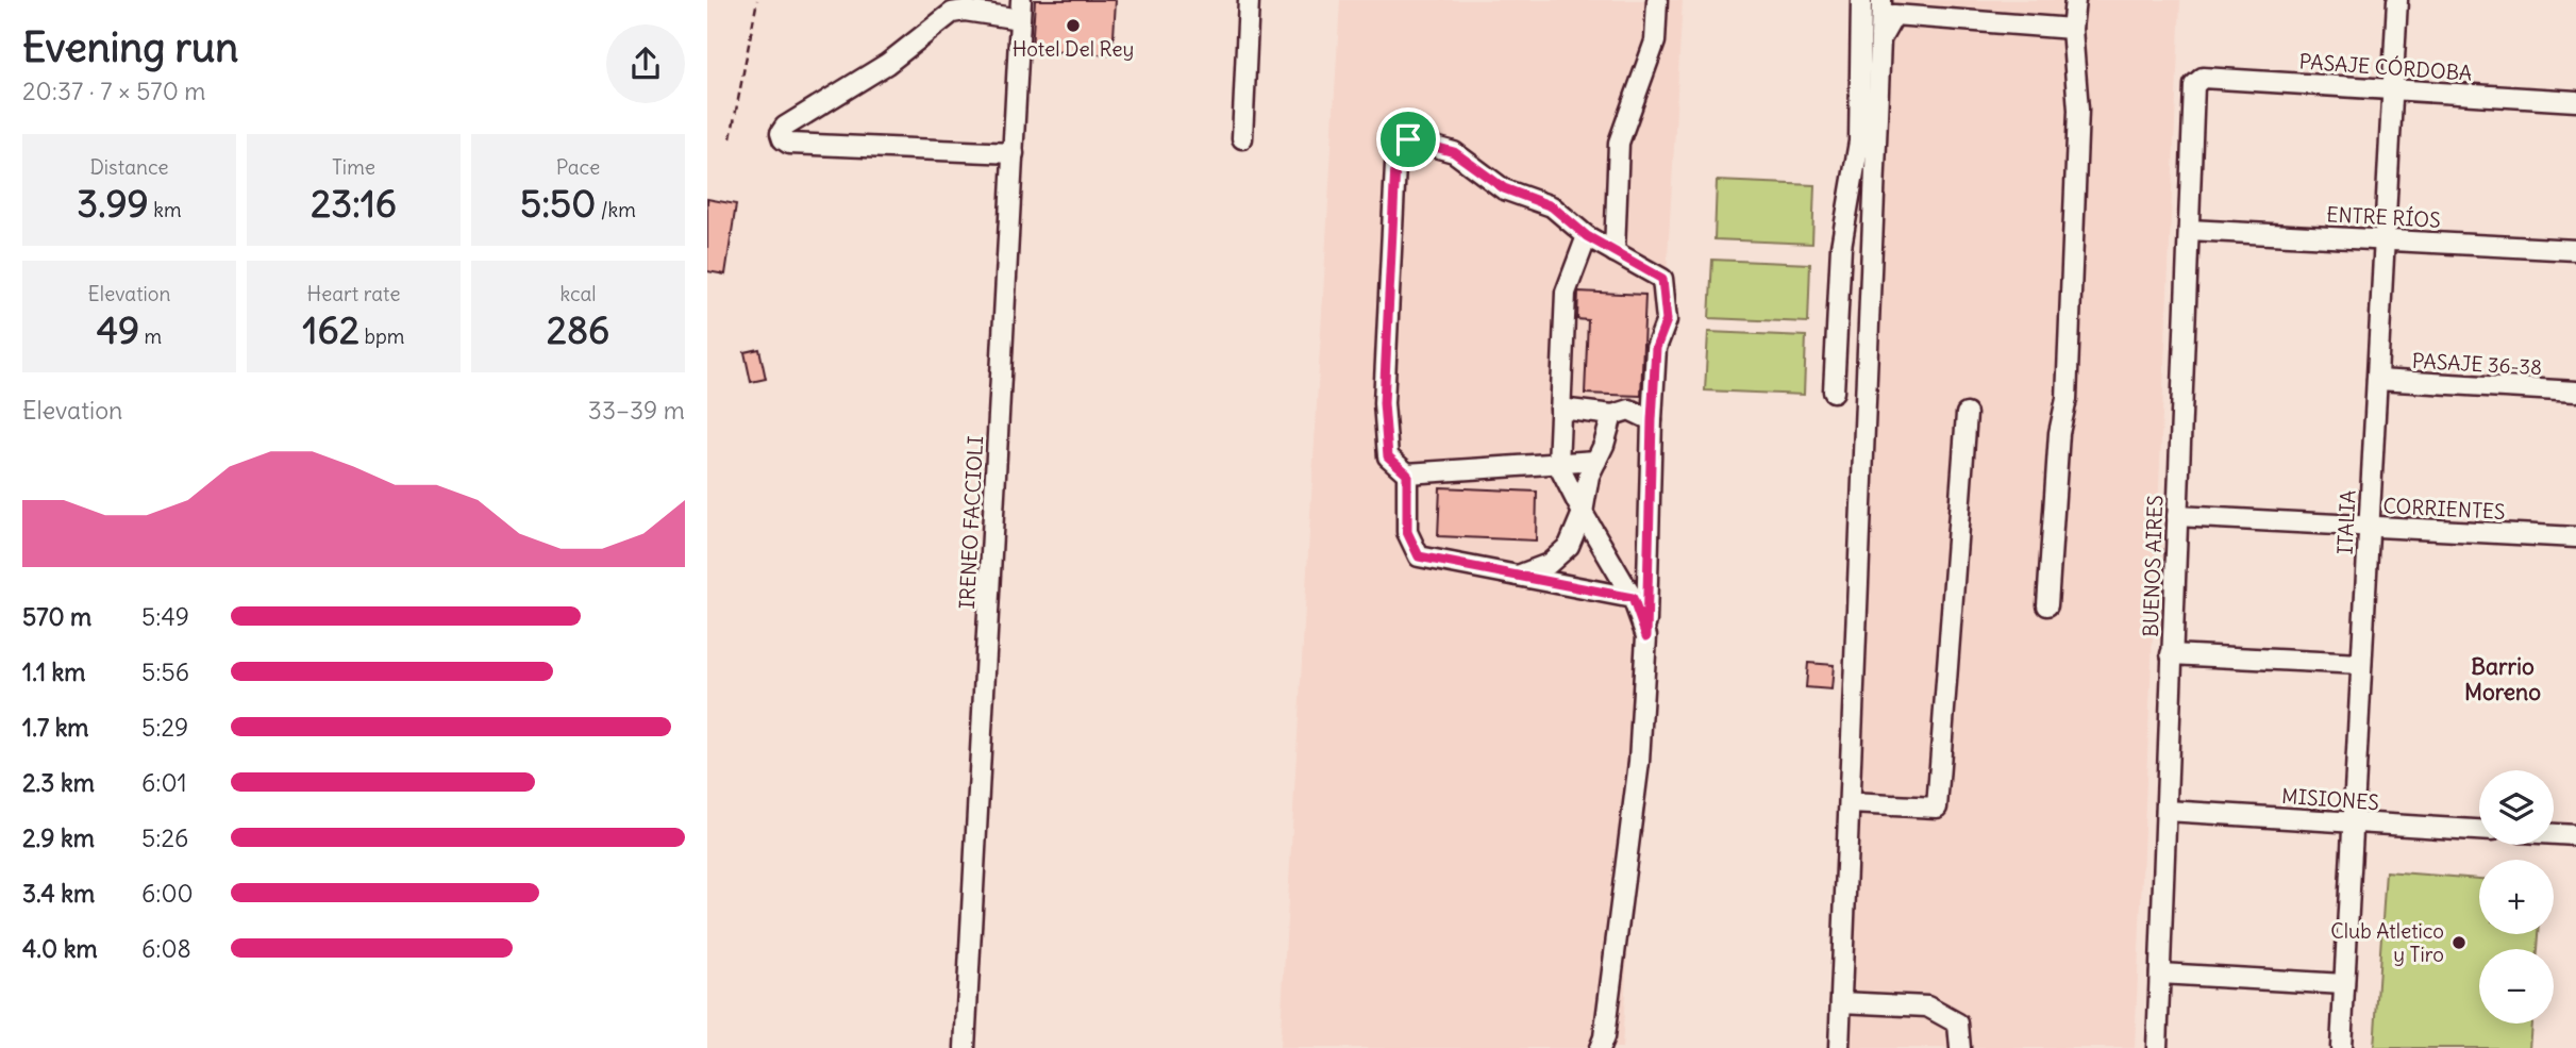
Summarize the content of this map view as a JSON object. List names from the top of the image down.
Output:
{
  "streets": {
    "street": [
      "PASAJE CÓRDOBA",
      "ENTRE RÍOS",
      "PASAJE 36-38",
      "CORRIENTES",
      "IRENEO FACCIOLI",
      "ITALIA",
      "BUENOS AIRES",
      "MISIONES"
    ]
  },
  "crossings": [
    ["PASAJE CÓRDOBA", "ITALIA"],
    ["PASAJE CÓRDOBA", "BUENOS AIRES"],
    ["ENTRE RÍOS", "ITALIA"],
    ["ENTRE RÍOS", "BUENOS AIRES"],
    ["PASAJE 36-38", "ITALIA"],
    ["CORRIENTES", "ITALIA"],
    ["CORRIENTES", "BUENOS AIRES"],
    ["ITALIA", "MISIONES"],
    ["BUENOS AIRES", "MISIONES"]
  ],
  "districts": ["Barrio Moreno"],
  "places": ["Hotel Del Rey", "Club Atletico y Tiro"],
  "page": {
    "heading": ["Evening run", "20:37 · 7 × 570 m"],
    "stats": [
      ["Distance", "3.99 km"],
      ["Time", "23:16"],
      ["Pace", "5:50 /km"],
      ["Elevation", "49 m"],
      ["Heart rate", "162 bpm"],
      ["kcal", "286"]
    ],
    "chart": ["Elevation", "33–39 m"],
    "list": [
      {
        "name": "570 m",
        "note": "5:49"
      },
      {
        "name": "1.1 km",
        "note": "5:56"
      },
      {
        "name": "1.7 km",
        "note": "5:29"
      },
      {
        "name": "2.3 km",
        "note": "6:01"
      },
      {
        "name": "2.9 km",
        "note": "5:26"
      },
      {
        "name": "3.4 km",
        "note": "6:00"
      },
      {
        "name": "4.0 km",
        "note": "6:08"
      }
    ],
    "map_buttons": ["+", "−"]
  }
}
